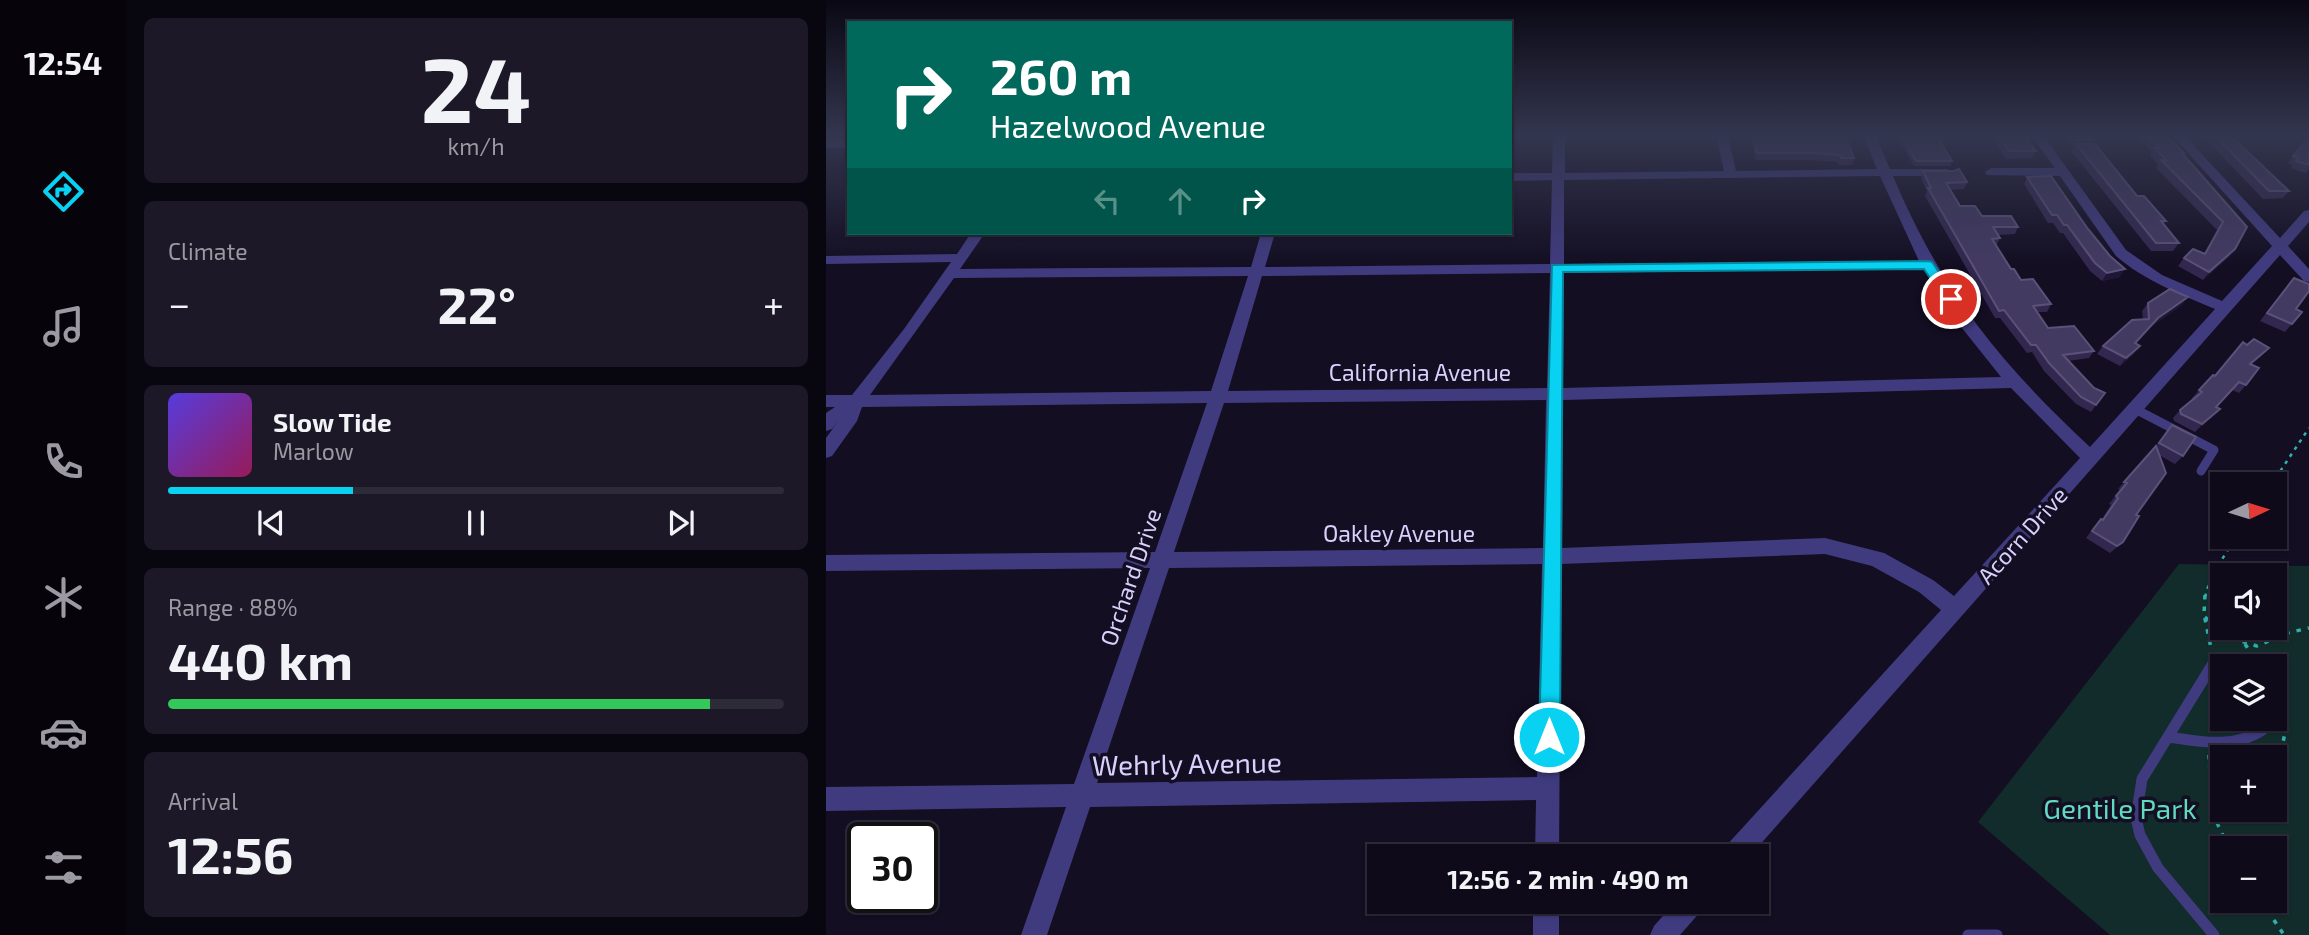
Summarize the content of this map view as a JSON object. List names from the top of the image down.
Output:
{
  "streets": {
    "street": [
      "California Avenue",
      "Oakley Avenue",
      "Acorn Drive",
      "Orchard Drive",
      "Wehrly Avenue"
    ]
  },
  "crossings": [
    ["California Avenue", "Orchard Drive"],
    ["Oakley Avenue", "Acorn Drive"],
    ["Oakley Avenue", "Orchard Drive"],
    ["Orchard Drive", "Wehrly Avenue"]
  ],
  "parks": ["Gentile Park"],
  "north": "right",
  "page": {
    "tabs": "12:54",
    "tile": [
      ["24", "km/h"],
      "Climate",
      ["Range · 88%", "440 km"],
      ["Arrival", "12:56"]
    ],
    "turn": ["260 m", "Hazelwood Avenue"],
    "heat": ["−", "22°", "+"],
    "song": ["Slow Tide", "Marlow"],
    "map_buttons": ["+", "−"],
    "limit": "30",
    "trip": "12:56 · 2 min · 490 m"
  }
}
